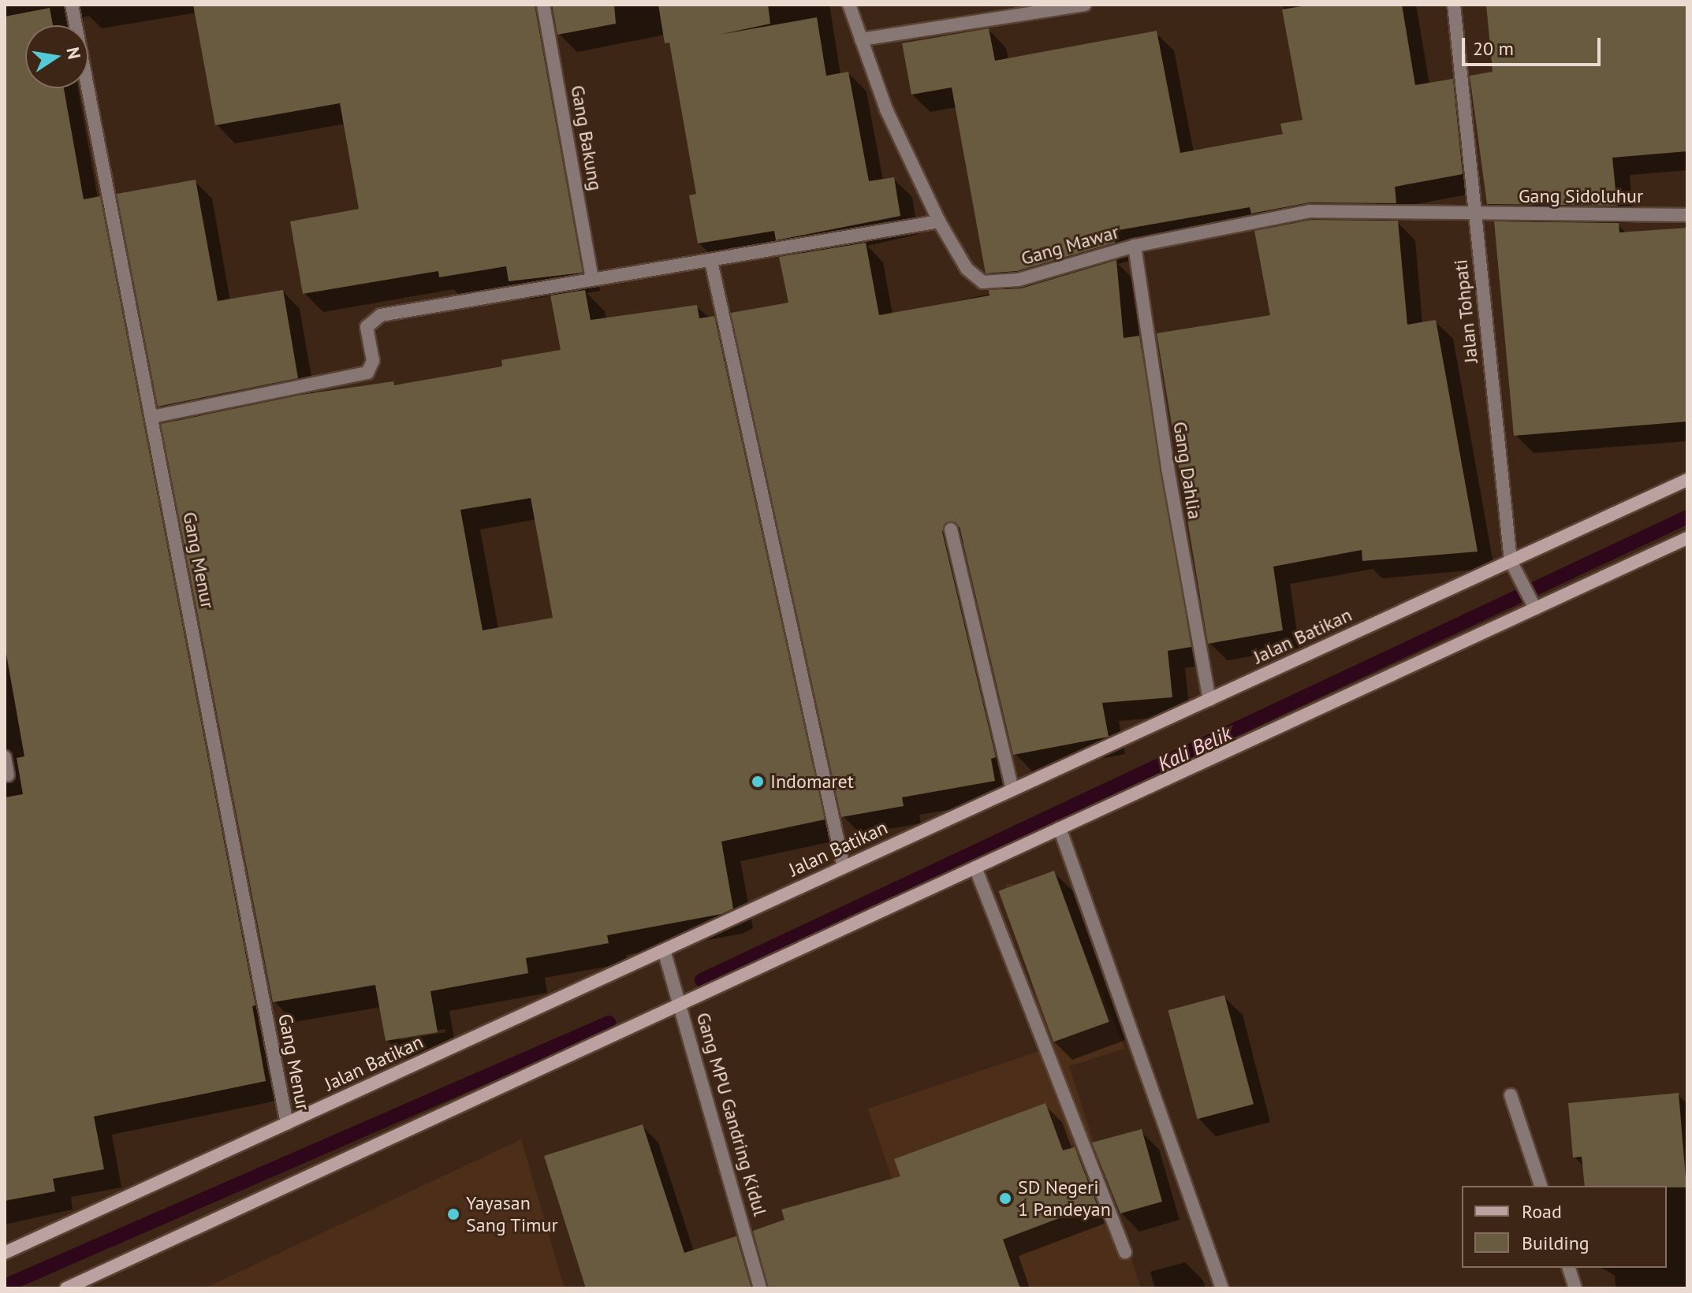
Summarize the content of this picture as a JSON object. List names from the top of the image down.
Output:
{
  "streets": {
    "main road": ["Jalan Batikan"],
    "street": [
      "Gang Bakung",
      "Gang Sidoluhur",
      "Gang Mawar",
      "Jalan Tohpati",
      "Gang Dahlia",
      "Gang Menur",
      "Gang MPU Gandring Kidul"
    ]
  },
  "crossings": [
    ["Gang Sidoluhur", "Gang Mawar"],
    ["Gang Sidoluhur", "Jalan Tohpati"],
    ["Gang Mawar", "Jalan Tohpati"],
    ["Gang Mawar", "Gang Dahlia"],
    ["Jalan Tohpati", "Jalan Batikan"],
    ["Gang Dahlia", "Jalan Batikan"],
    ["Gang Menur", "Jalan Batikan"],
    ["Jalan Batikan", "Gang MPU Gandring Kidul"]
  ],
  "water": ["Kali Belik"],
  "places": ["Indomaret", "SD Negeri 1 Pandeyan", "Yayasan Sang Timur"],
  "legend": ["Road", "Building"],
  "scale_bar": "20 m",
  "north": "right"
}
